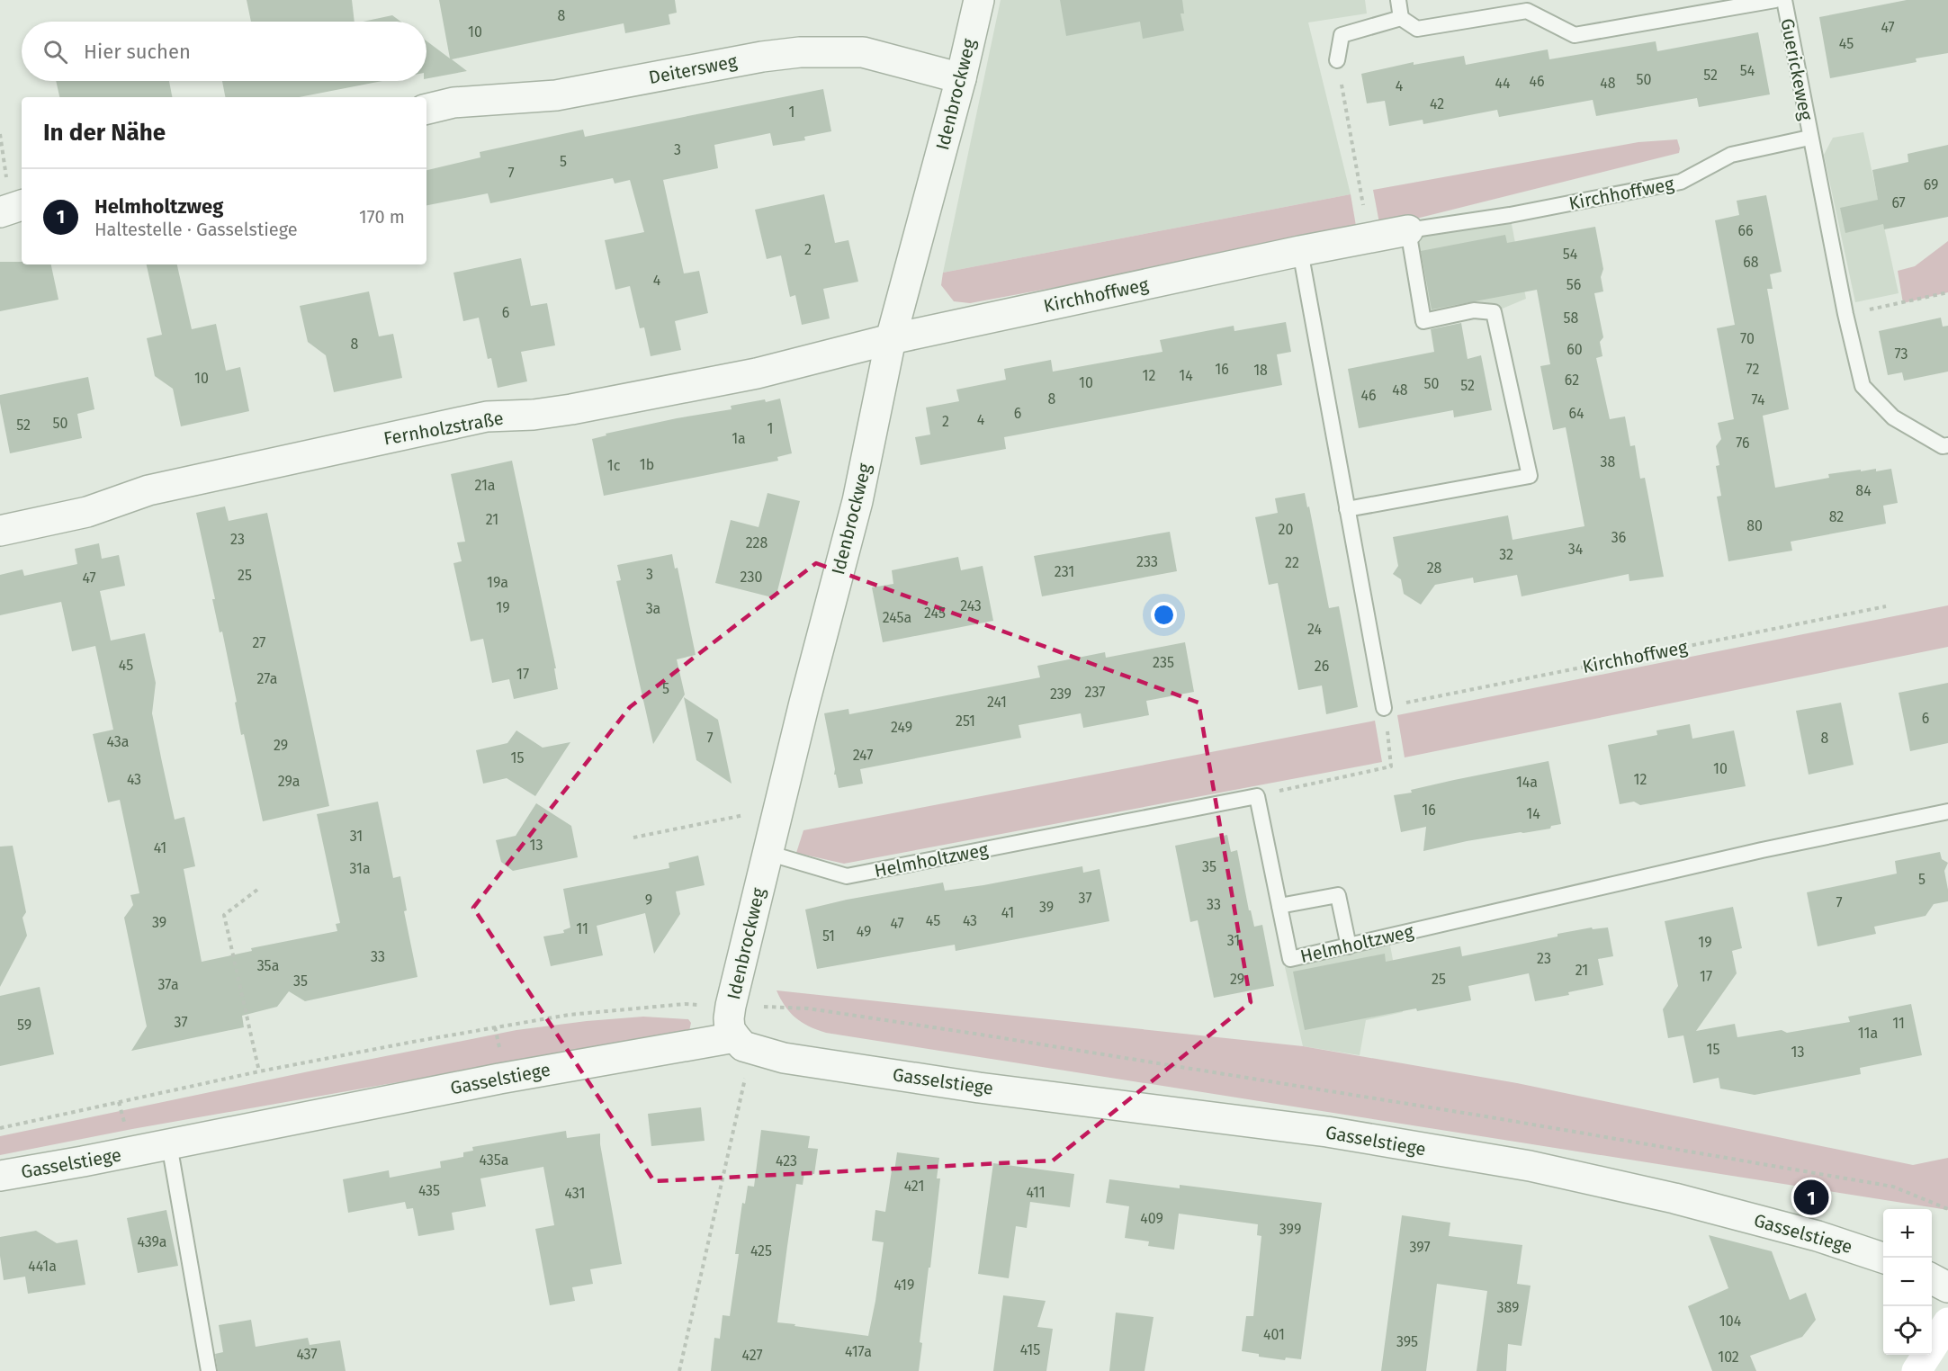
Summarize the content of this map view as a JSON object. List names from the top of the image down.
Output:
{
  "streets": {
    "street": [
      "Deitersweg",
      "Idenbrockweg",
      "Kirchhoffweg",
      "Fernholzstraße",
      "Gasselstiege"
    ],
    "lane": ["Guerickeweg", "Helmholtzweg"]
  },
  "crossings": [
    ["Deitersweg", "Idenbrockweg"],
    ["Guerickeweg", "Kirchhoffweg"],
    ["Idenbrockweg", "Kirchhoffweg"],
    ["Idenbrockweg", "Fernholzstraße"],
    ["Idenbrockweg", "Helmholtzweg"],
    ["Idenbrockweg", "Gasselstiege"],
    ["Kirchhoffweg", "Fernholzstraße"]
  ],
  "house_numbers": [
    "8",
    "47",
    "10",
    "45",
    "54",
    "52",
    "50",
    "46",
    "44",
    "48",
    "4",
    "42",
    "1",
    "3",
    "5",
    "7",
    "69",
    "67",
    "66",
    "2",
    "54",
    "68",
    "4",
    "56",
    "6",
    "58",
    "70",
    "8",
    "60",
    "73",
    "16",
    "72",
    "18",
    "12",
    "14",
    "10",
    "62",
    "10",
    "50",
    "52",
    "48",
    "46",
    "8",
    "74",
    "6",
    "64",
    "4",
    "2",
    "50",
    "52",
    "1",
    "1a",
    "76",
    "38",
    "1b",
    "1c",
    "21a",
    "84",
    "82",
    "21",
    "80",
    "20",
    "36",
    "23",
    "228",
    "34",
    "32",
    "233",
    "22",
    "28",
    "231",
    "3",
    "25",
    "230",
    "47",
    "19a",
    "243",
    "19",
    "3a",
    "245",
    "245a",
    "24",
    "27",
    "235",
    "45",
    "26",
    "17",
    "27a",
    "5",
    "237",
    "239",
    "241",
    "6",
    "251",
    "249",
    "7",
    "8",
    "43a",
    "29",
    "247",
    "15",
    "10",
    "43",
    "12",
    "29a",
    "14a",
    "16",
    "14",
    "31",
    "13",
    "41",
    "35",
    "31a",
    "5",
    "37",
    "9",
    "7",
    "33",
    "39",
    "41",
    "45",
    "43",
    "39",
    "47",
    "11",
    "49",
    "51",
    "31",
    "19",
    "33",
    "23",
    "35a",
    "21",
    "17",
    "29",
    "25",
    "35",
    "37a",
    "37",
    "11",
    "59",
    "11a",
    "15",
    "13",
    "435a",
    "423",
    "421",
    "435",
    "411",
    "431",
    "409",
    "399",
    "439a",
    "397",
    "425",
    "441a",
    "419",
    "389",
    "104",
    "401",
    "395",
    "415",
    "417a",
    "437",
    "427",
    "102"
  ],
  "page": {
    "search": "Hier suchen",
    "heading": "In der Nähe",
    "list": [
      {
        "mark": "1",
        "name": "Helmholtzweg",
        "note": "Haltestelle · Gasselstiege",
        "value": "170 m"
      }
    ],
    "pins": "1",
    "map_buttons": ["+", "−"]
  }
}
